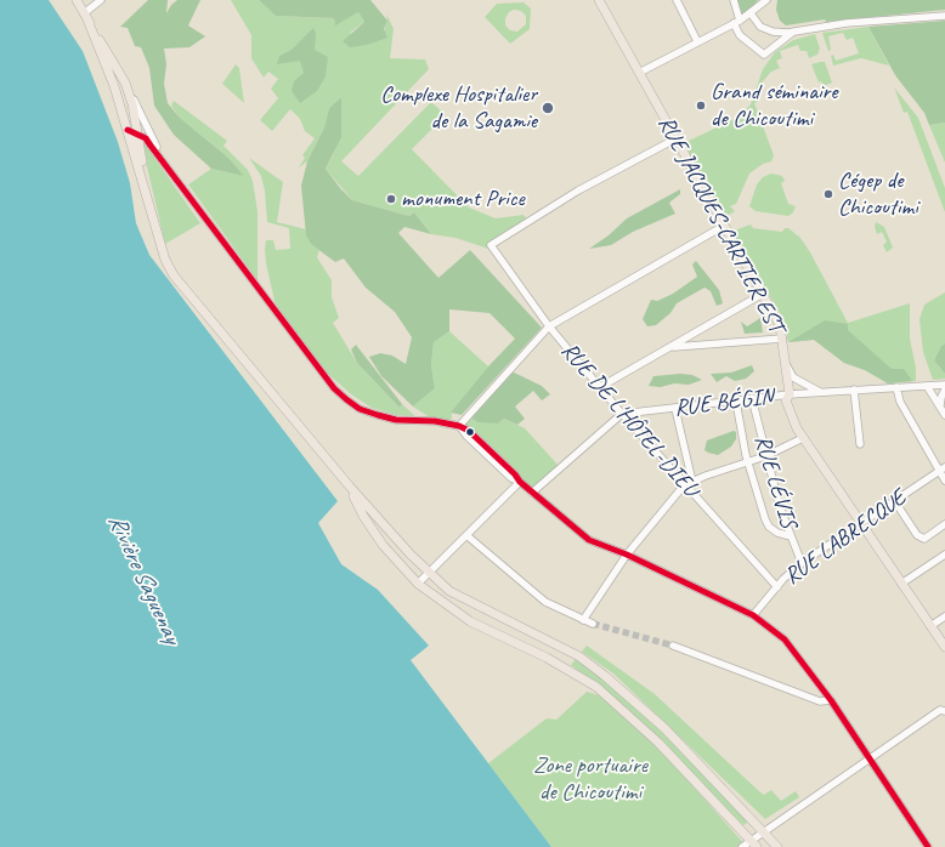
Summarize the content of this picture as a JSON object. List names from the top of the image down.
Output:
{
  "streets": {
    "main road": ["RUE JACQUES-CARTIER EST"],
    "street": [
      "RUE BÉGIN",
      "RUE DE L'HÔTEL-DIEU",
      "RUE LÉVIS",
      "RUE LABRECQUE"
    ]
  },
  "crossings": [
    ["RUE JACQUES-CARTIER EST", "RUE BÉGIN"],
    ["RUE JACQUES-CARTIER EST", "RUE DE L'HÔTEL-DIEU"],
    ["RUE JACQUES-CARTIER EST", "RUE LABRECQUE"],
    ["RUE BÉGIN", "RUE DE L'HÔTEL-DIEU"],
    ["RUE BÉGIN", "RUE LÉVIS"],
    ["RUE DE L'HÔTEL-DIEU", "RUE LABRECQUE"],
    ["RUE LÉVIS", "RUE LABRECQUE"]
  ],
  "water": ["Rivière Saguenay"],
  "parks": ["Zone portuaire de Chicoutimi"],
  "places": [
    "Grand séminaire de Chicoutimi",
    "Complexe Hospitalier de la Sagamie",
    "Cégep de Chicoutimi",
    "monument Price"
  ]
}
